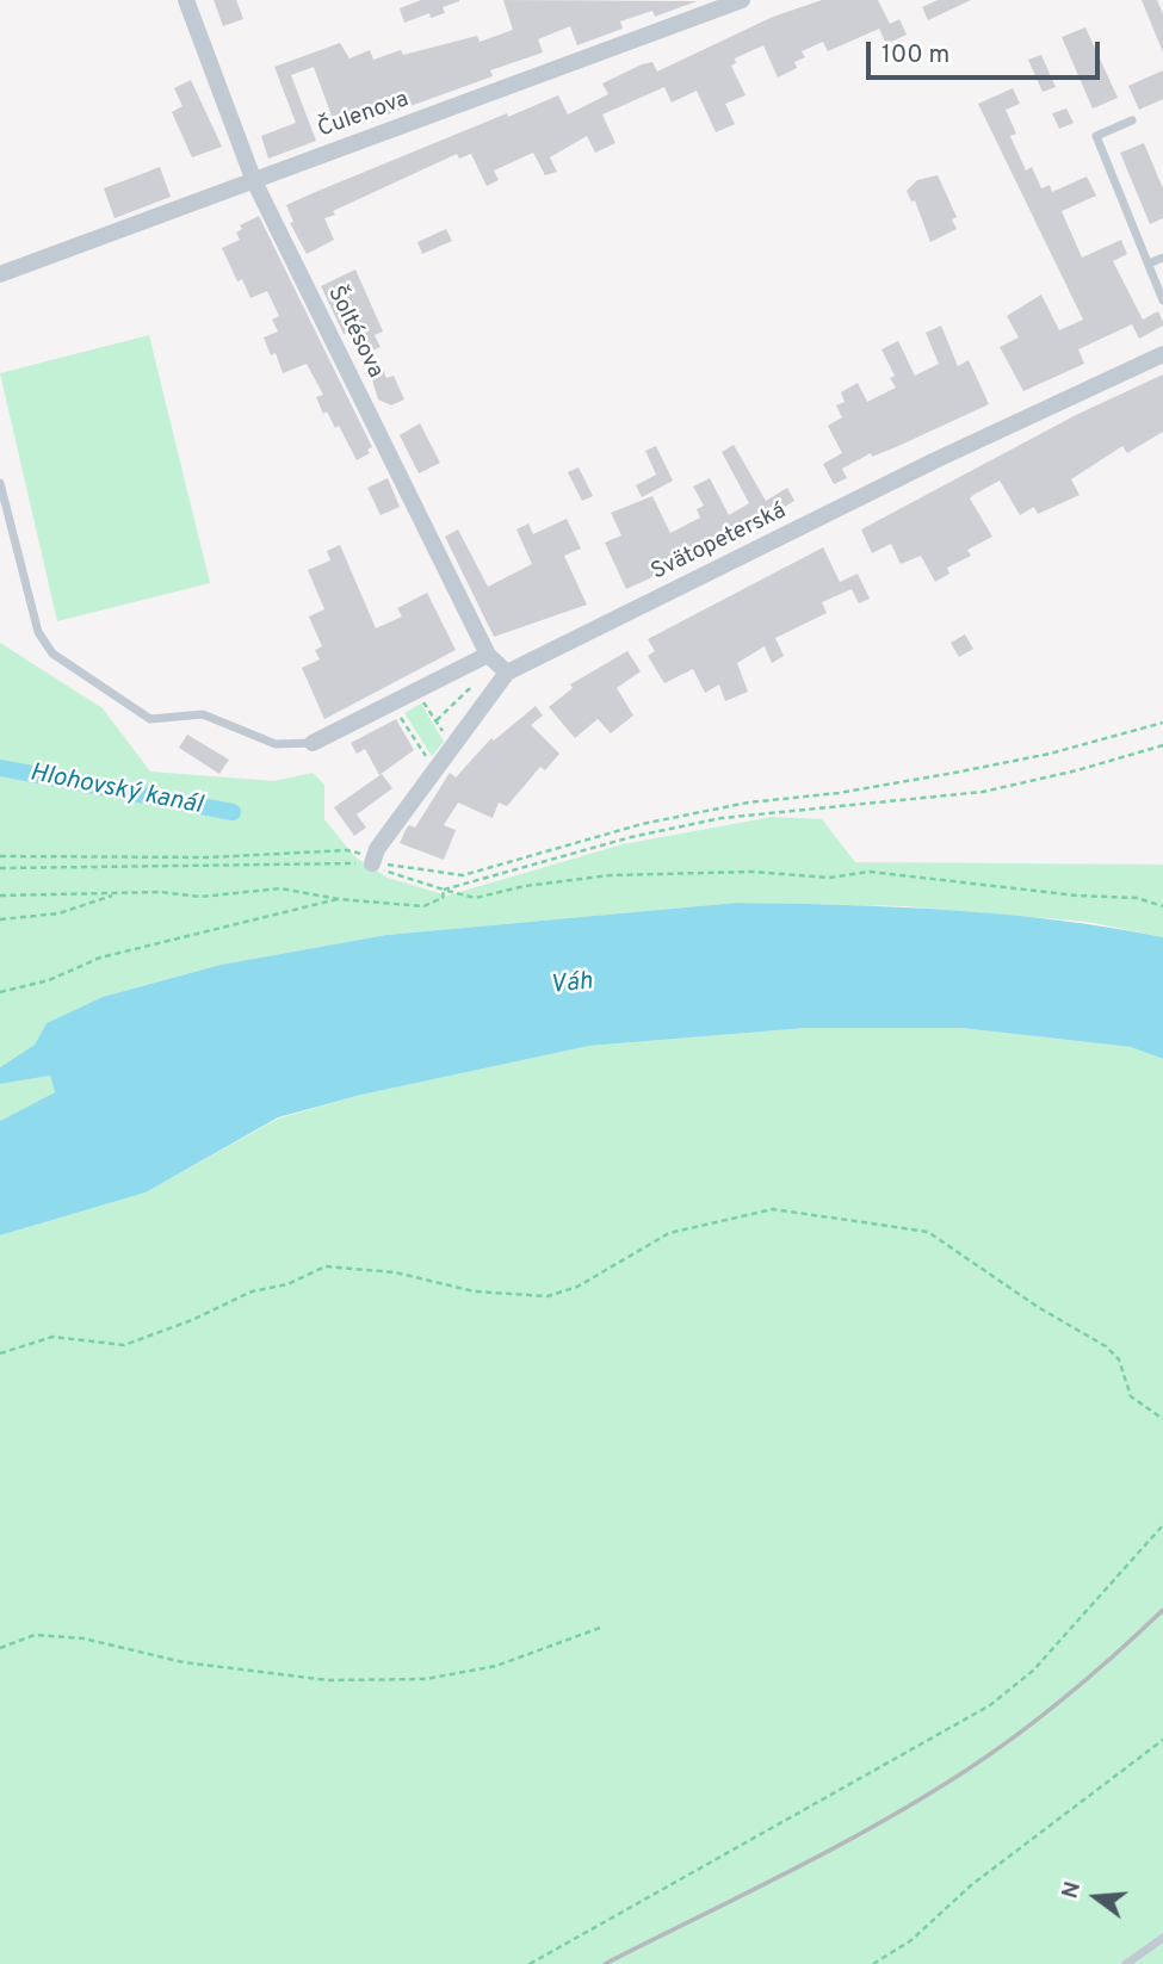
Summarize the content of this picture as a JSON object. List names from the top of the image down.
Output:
{
  "streets": {
    "street": ["Čulenova", "Šoltésova", "Svätopeterská"]
  },
  "crossings": [
    ["Čulenova", "Šoltésova"],
    ["Šoltésova", "Svätopeterská"]
  ],
  "water": ["Hlohovský kanál", "Váh"],
  "scale_bar": "100 m",
  "north": "left"
}
